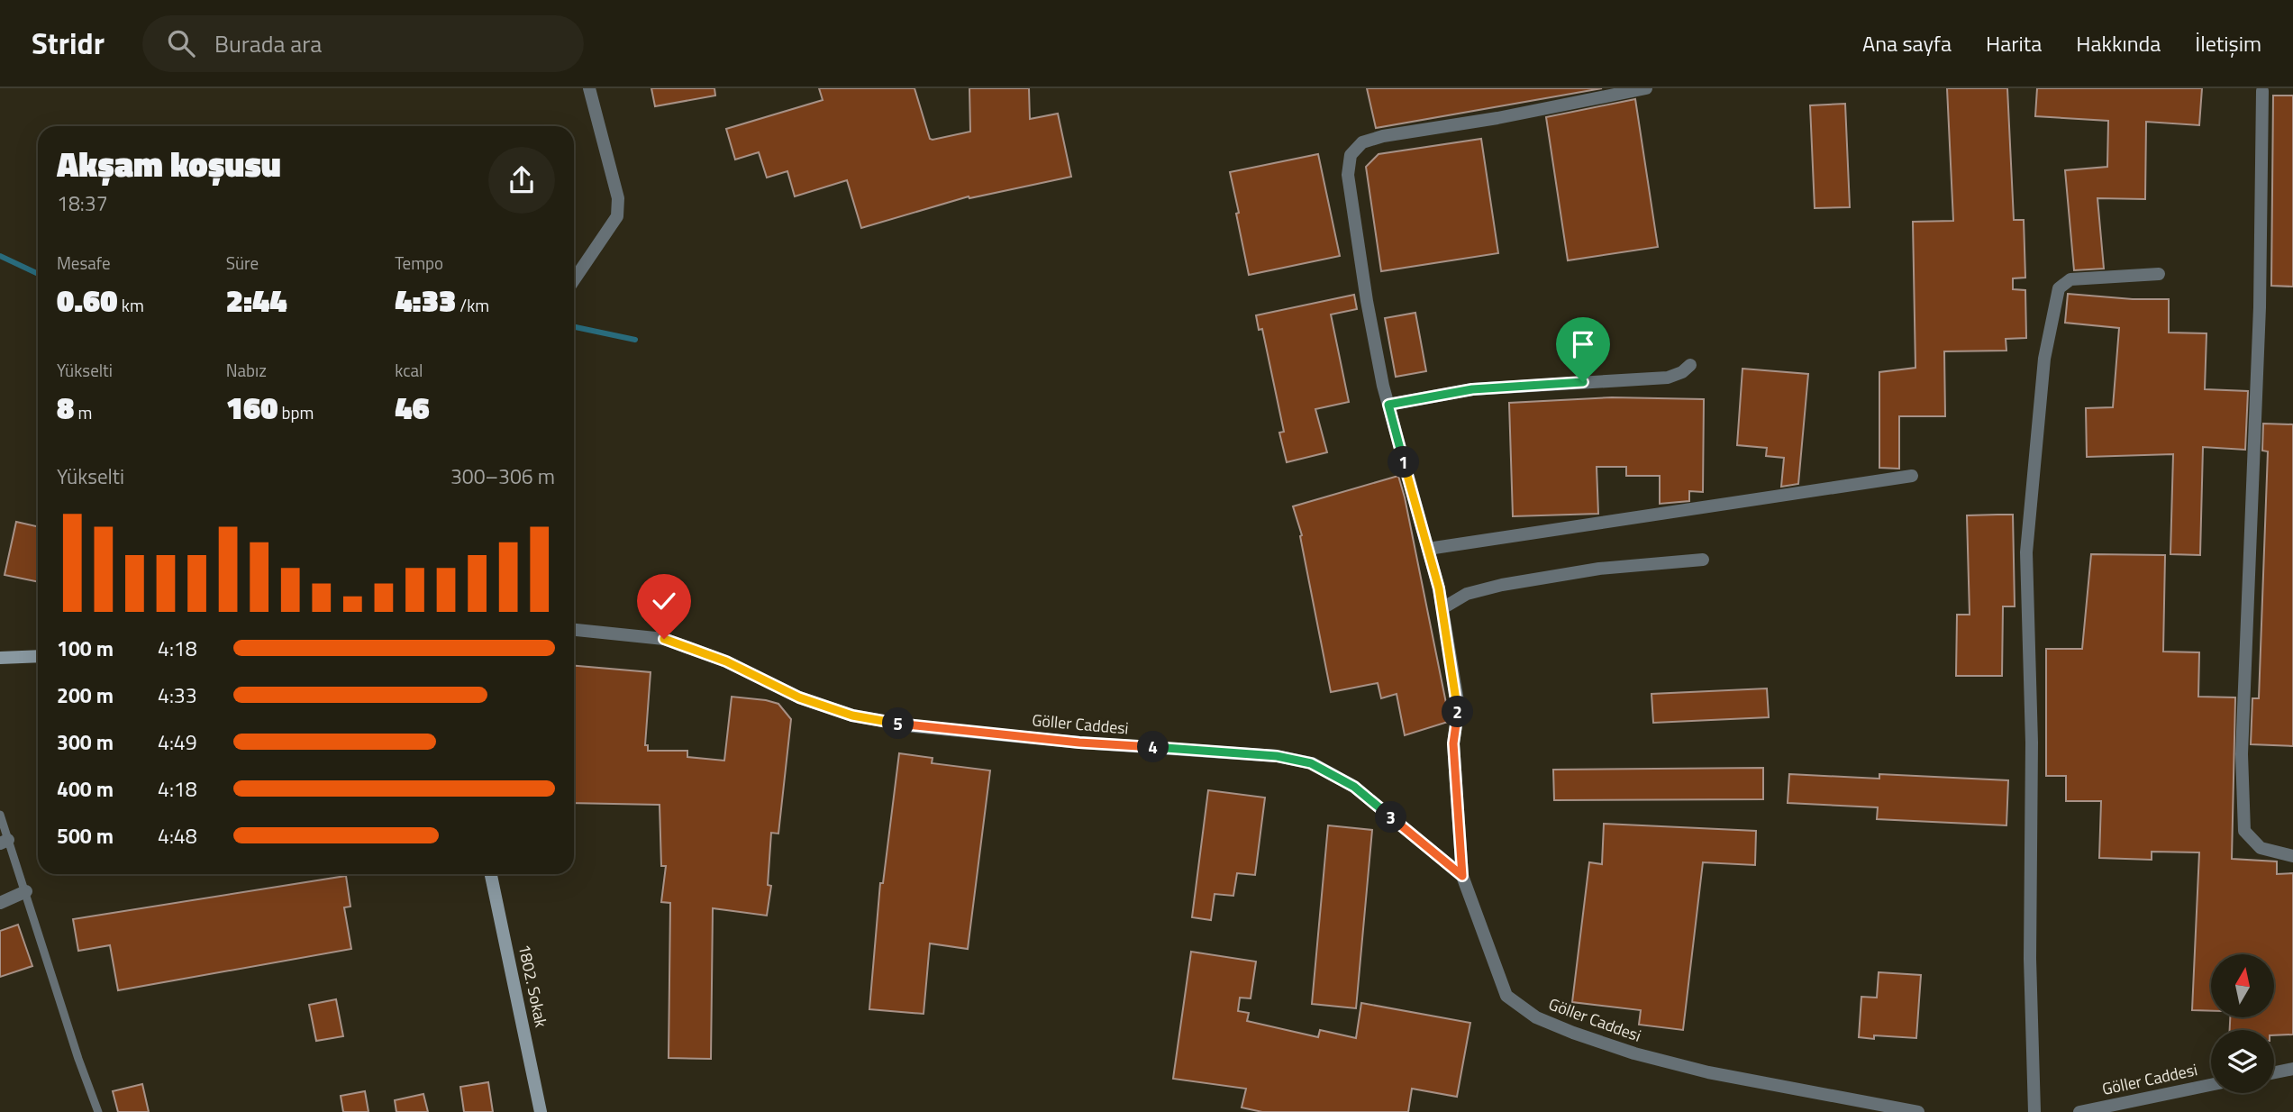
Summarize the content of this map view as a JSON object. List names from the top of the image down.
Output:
{
  "streets": {
    "street": ["Göller Caddesi", "1802. Sokak"]
  },
  "north": "top",
  "page": {
    "header": "Stridr",
    "search": "Burada ara",
    "nav": [
      "Ana sayfa",
      "Harita",
      "Hakkında",
      "İletişim"
    ],
    "heading": ["Akşam koşusu", "18:37"],
    "stats": [
      ["Mesafe", "0.60 km"],
      ["Süre", "2:44"],
      ["Tempo", "4:33 /km"],
      ["Yükselti", "8 m"],
      ["Nabız", "160 bpm"],
      ["kcal", "46"]
    ],
    "pins": [
      "1",
      "2",
      "5",
      "4",
      "3"
    ],
    "chart": ["Yükselti", "300–306 m"],
    "list": [
      {
        "name": "100 m",
        "note": "4:18"
      },
      {
        "name": "200 m",
        "note": "4:33"
      },
      {
        "name": "300 m",
        "note": "4:49"
      },
      {
        "name": "400 m",
        "note": "4:18"
      },
      {
        "name": "500 m",
        "note": "4:48"
      }
    ]
  }
}
